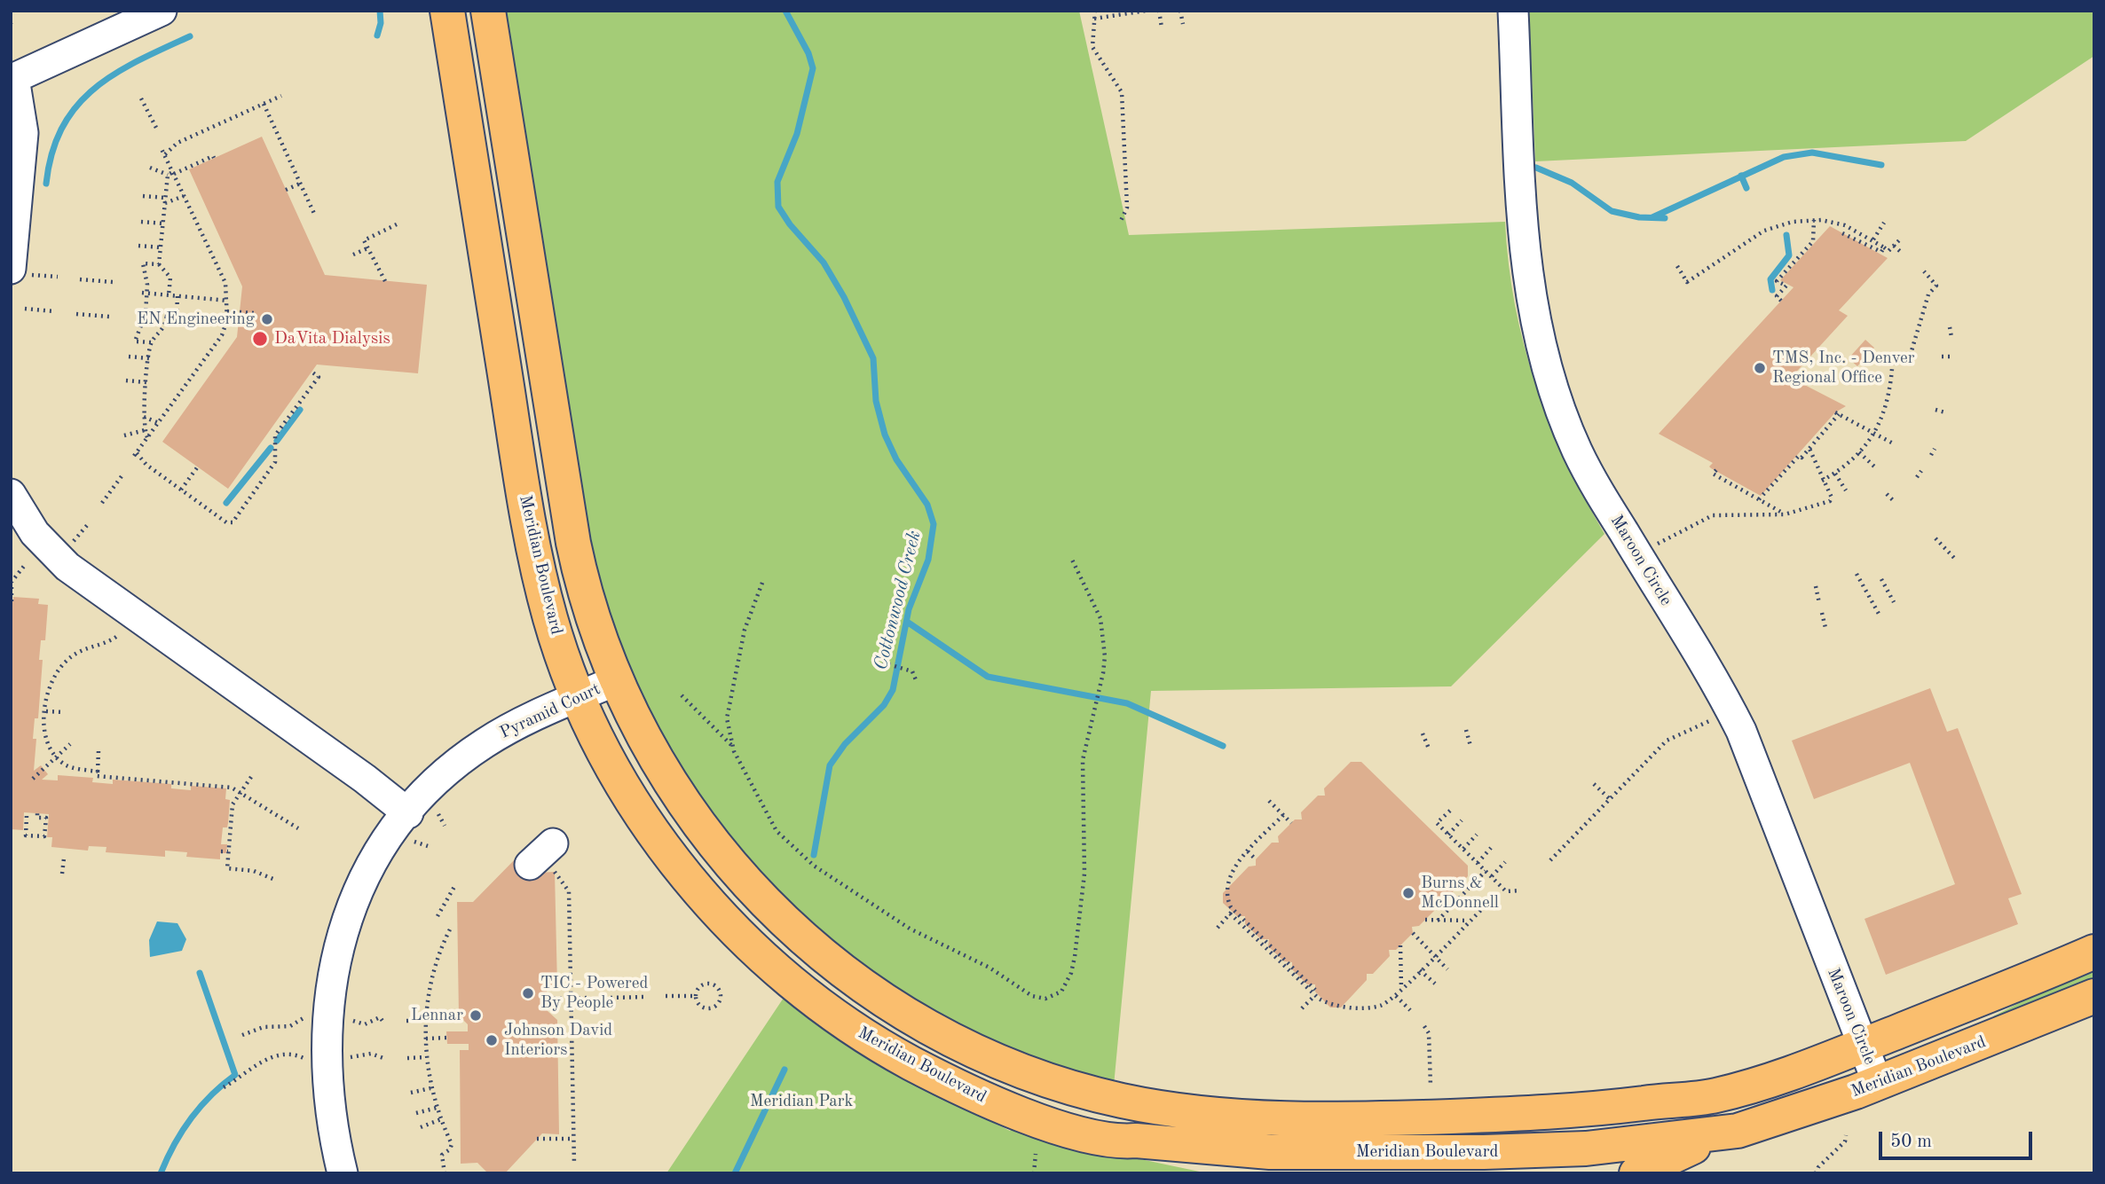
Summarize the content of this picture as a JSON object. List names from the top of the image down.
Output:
{
  "streets": {
    "main road": ["Meridian Boulevard"],
    "street": ["Maroon Circle", "Pyramid Court"]
  },
  "crossings": [
    ["Maroon Circle", "Meridian Boulevard"],
    ["Meridian Boulevard", "Pyramid Court"]
  ],
  "water": ["Cottonwood Creek"],
  "parks": ["Meridian Park"],
  "places": [
    "EN Engineering",
    "DaVita Dialysis",
    "TMS, Inc. - Denver Regional Office",
    "Burns & McDonnell",
    "TIC - Powered By People",
    "Lennar",
    "Johnson David Interiors"
  ],
  "scale_bar": "50 m"
}
